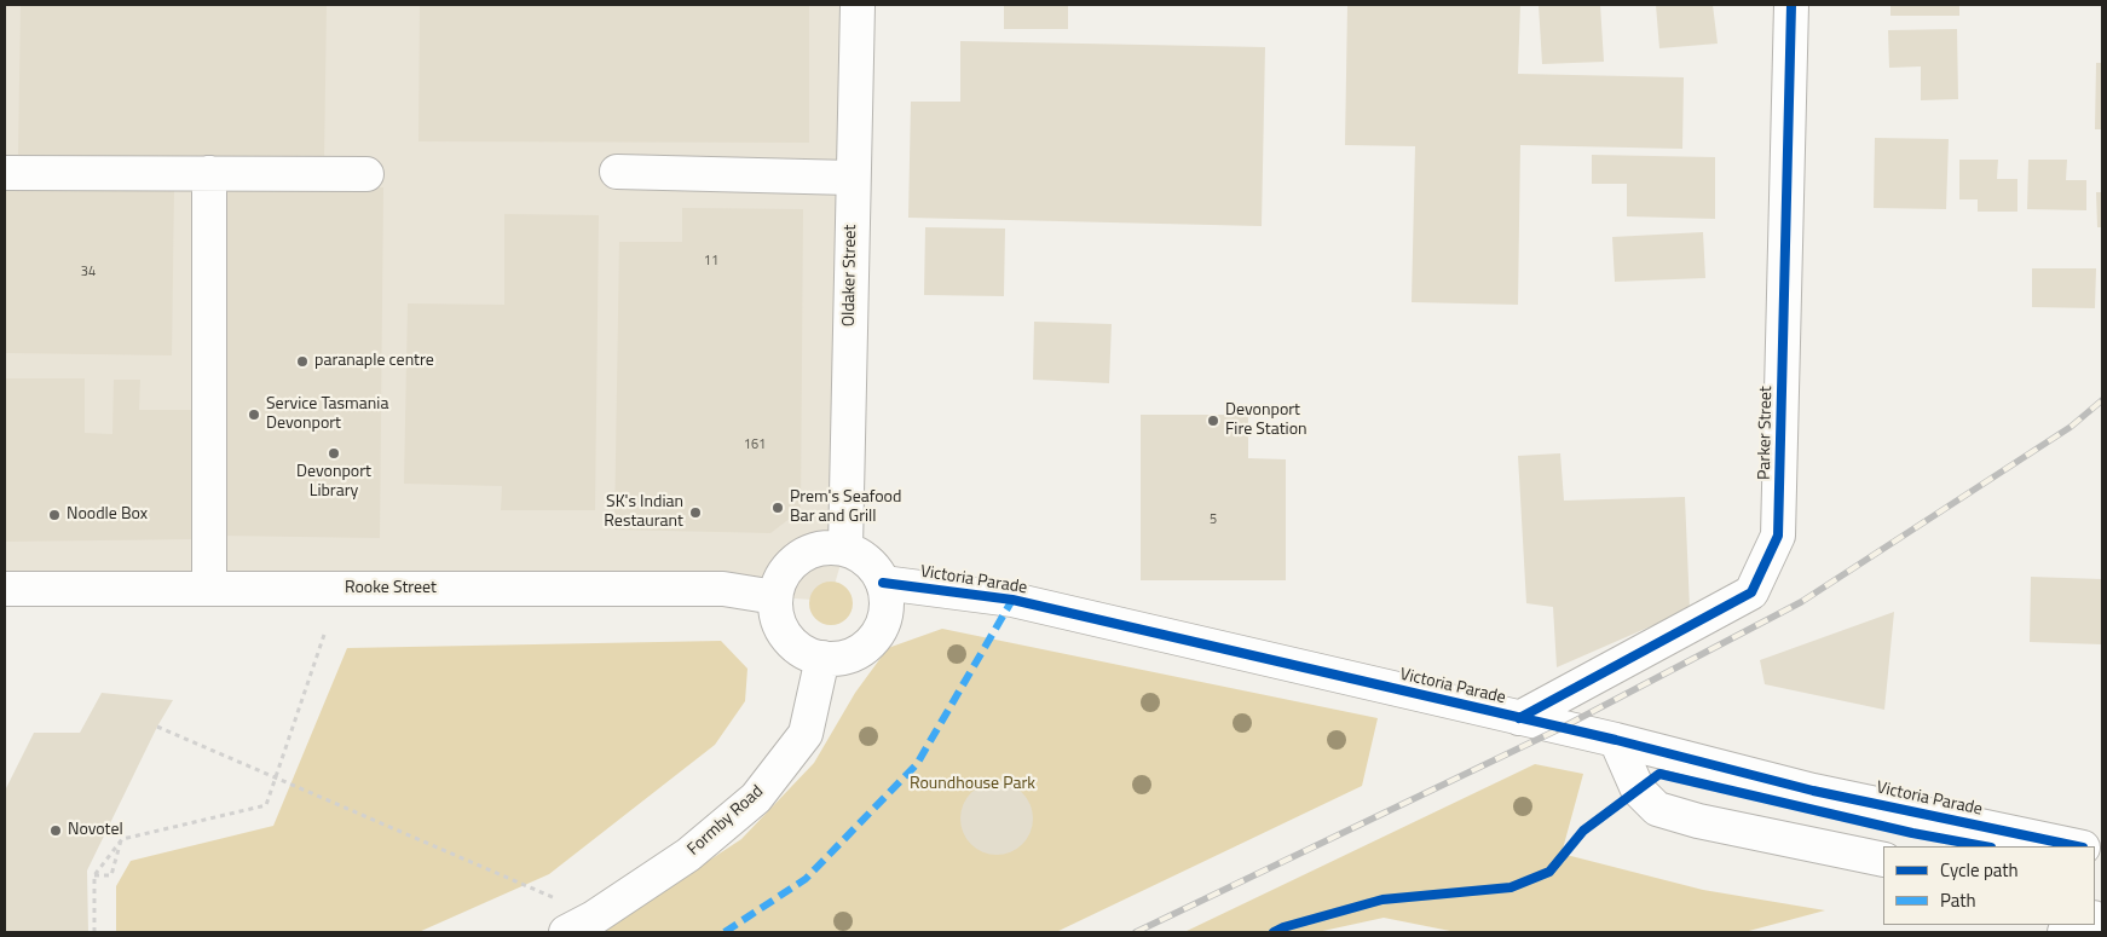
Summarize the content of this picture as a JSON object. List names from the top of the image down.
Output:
{
  "streets": {
    "street": [
      "Oldaker Street",
      "Parker Street",
      "Victoria Parade",
      "Rooke Street",
      "Formby Road"
    ]
  },
  "crossings": [
    ["Oldaker Street", "Victoria Parade"],
    ["Oldaker Street", "Rooke Street"],
    ["Oldaker Street", "Formby Road"],
    ["Parker Street", "Victoria Parade"],
    ["Victoria Parade", "Rooke Street"],
    ["Victoria Parade", "Formby Road"],
    ["Rooke Street", "Formby Road"]
  ],
  "parks": ["Roundhouse Park"],
  "places": [
    "paranaple centre",
    "Service Tasmania Devonport",
    "Devonport Fire Station",
    "Devonport Library",
    "Prem's Seafood Bar and Grill",
    "SK's Indian Restaurant",
    "Noodle Box",
    "Novotel"
  ],
  "house_numbers": [
    "11",
    "34",
    "161",
    "5"
  ],
  "legend": ["Cycle path", "Path"]
}
